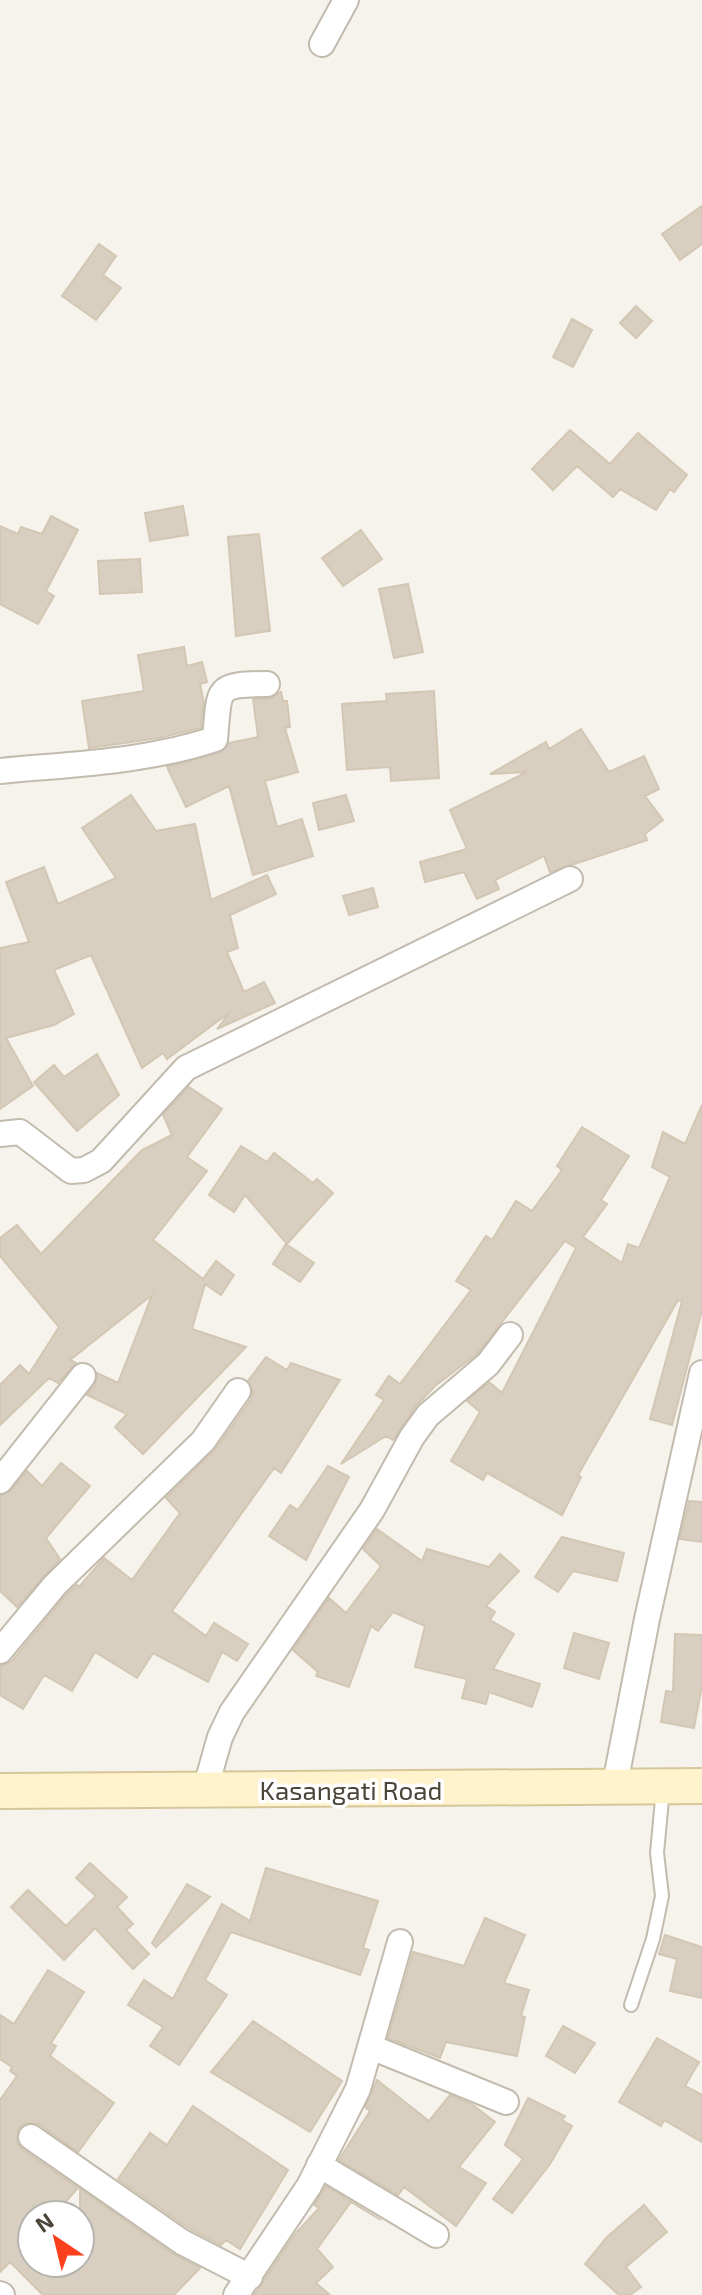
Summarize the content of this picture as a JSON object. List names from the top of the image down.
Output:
{
  "streets": {
    "street": ["Kasangati Road"]
  },
  "north": "top left"
}
